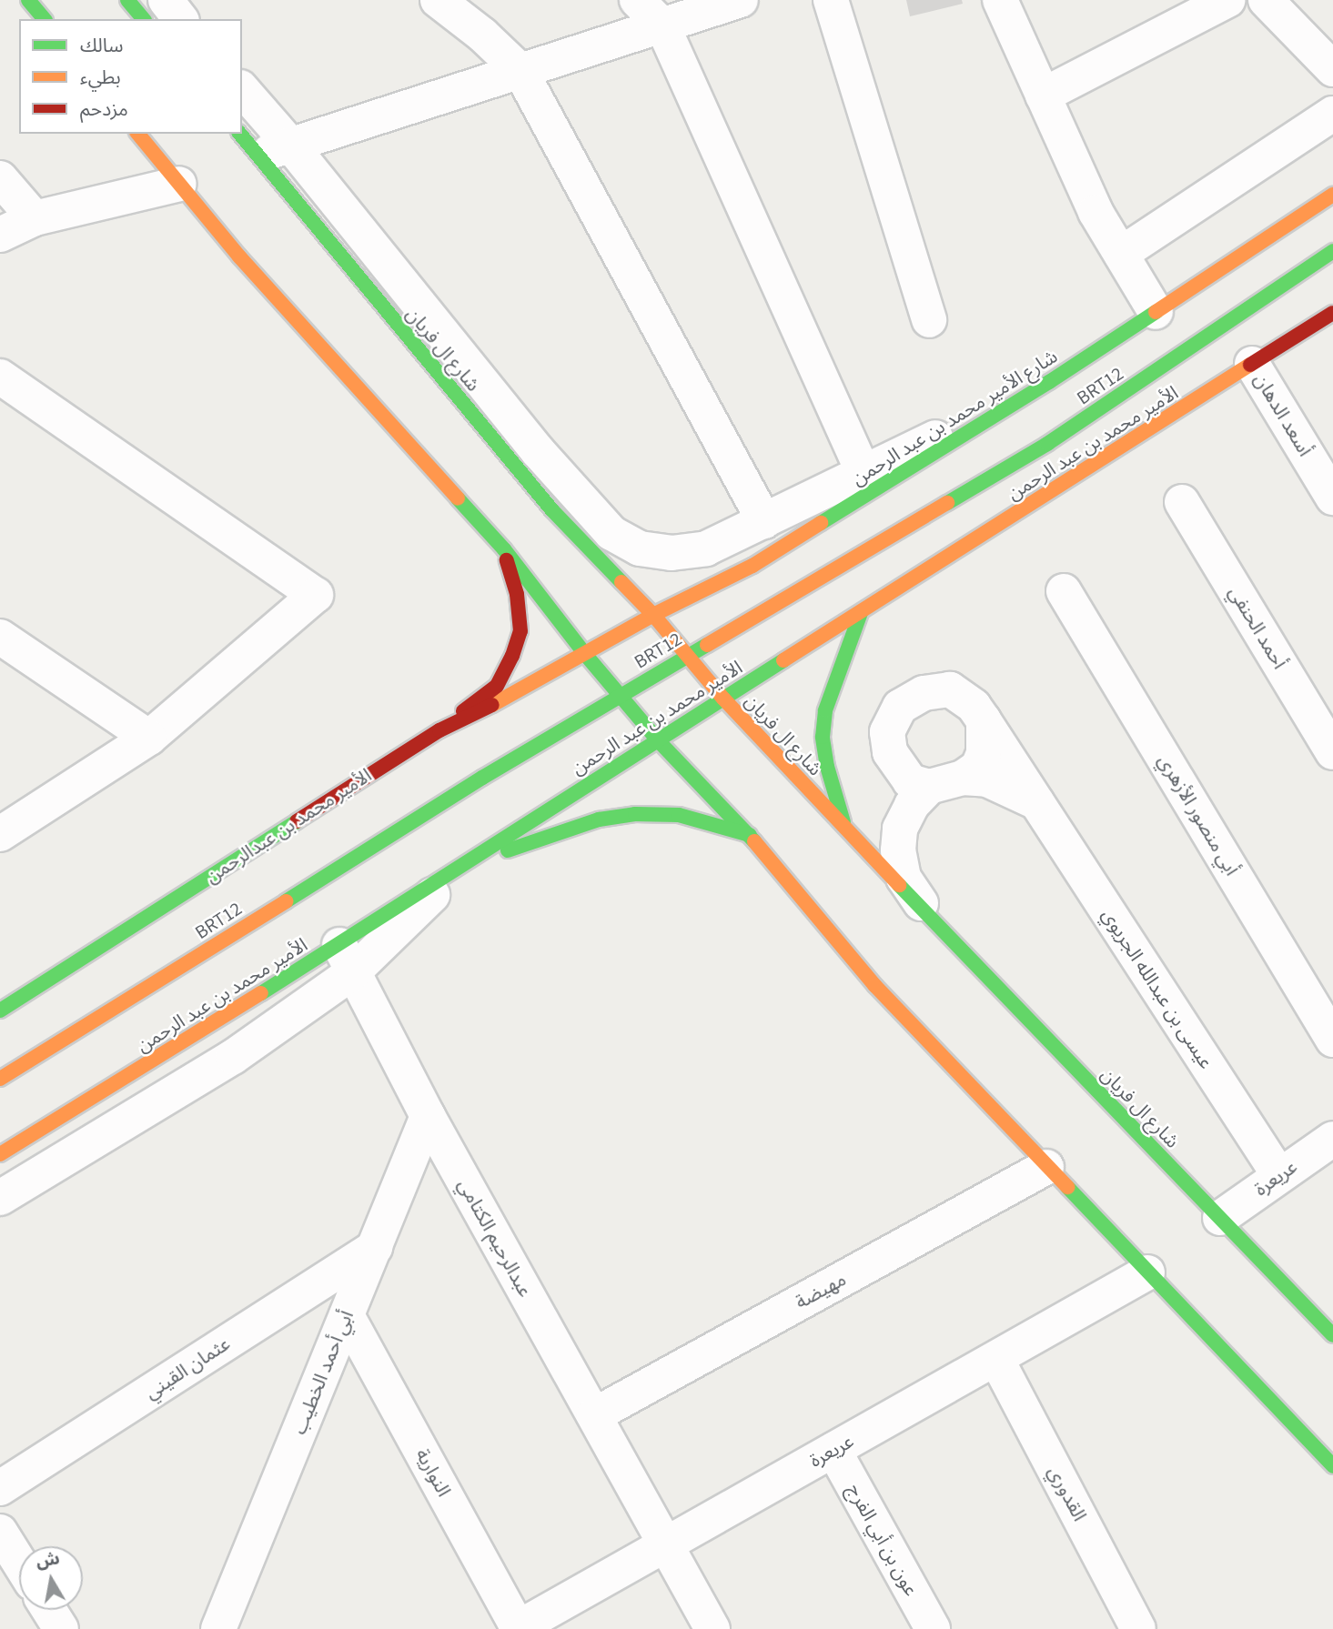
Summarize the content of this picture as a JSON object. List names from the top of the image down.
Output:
{
  "streets": {
    "main road": [
      "شارع ال فريان",
      "BRT12",
      "شارع الأمير محمد بن عبد الرحمن",
      "الأمير محمد بن عبد الرحمن",
      "الأمير محمد بن عبدالرحمن"
    ],
    "street": [
      "أسعد الدهان",
      "أحمد الحنفي",
      "أبي منصور الأزهري",
      "عيسى بن عبدالله الجريوي",
      "عريعرة",
      "عبدالرحيم الكتامي",
      "مهيضة",
      "عثمان القيني",
      "أبي أحمد الخطيب",
      "النوارية",
      "القدوري",
      "عون بن أبي الفرج"
    ]
  },
  "crossings": [
    ["شارع ال فريان", "BRT12"],
    ["شارع ال فريان", "شارع الأمير محمد بن عبد الرحمن"],
    ["شارع ال فريان", "الأمير محمد بن عبد الرحمن"],
    ["شارع ال فريان", "عريعرة"],
    ["أسعد الدهان", "الأمير محمد بن عبد الرحمن"],
    ["شارع الأمير محمد بن عبد الرحمن", "الأمير محمد بن عبدالرحمن"],
    ["الأمير محمد بن عبد الرحمن", "عبدالرحيم الكتامي"],
    ["عيسى بن عبدالله الجريوي", "عريعرة"],
    ["عريعرة", "عبدالرحيم الكتامي"],
    ["عريعرة", "النوارية"],
    ["عريعرة", "القدوري"],
    ["عريعرة", "عون بن أبي الفرج"],
    ["عبدالرحيم الكتامي", "مهيضة"],
    ["عبدالرحيم الكتامي", "أبي أحمد الخطيب"],
    ["عثمان القيني", "أبي أحمد الخطيب"],
    ["أبي أحمد الخطيب", "النوارية"]
  ],
  "legend": ["سالك", "بطيء", "مزدحم"],
  "north": "top"
}
